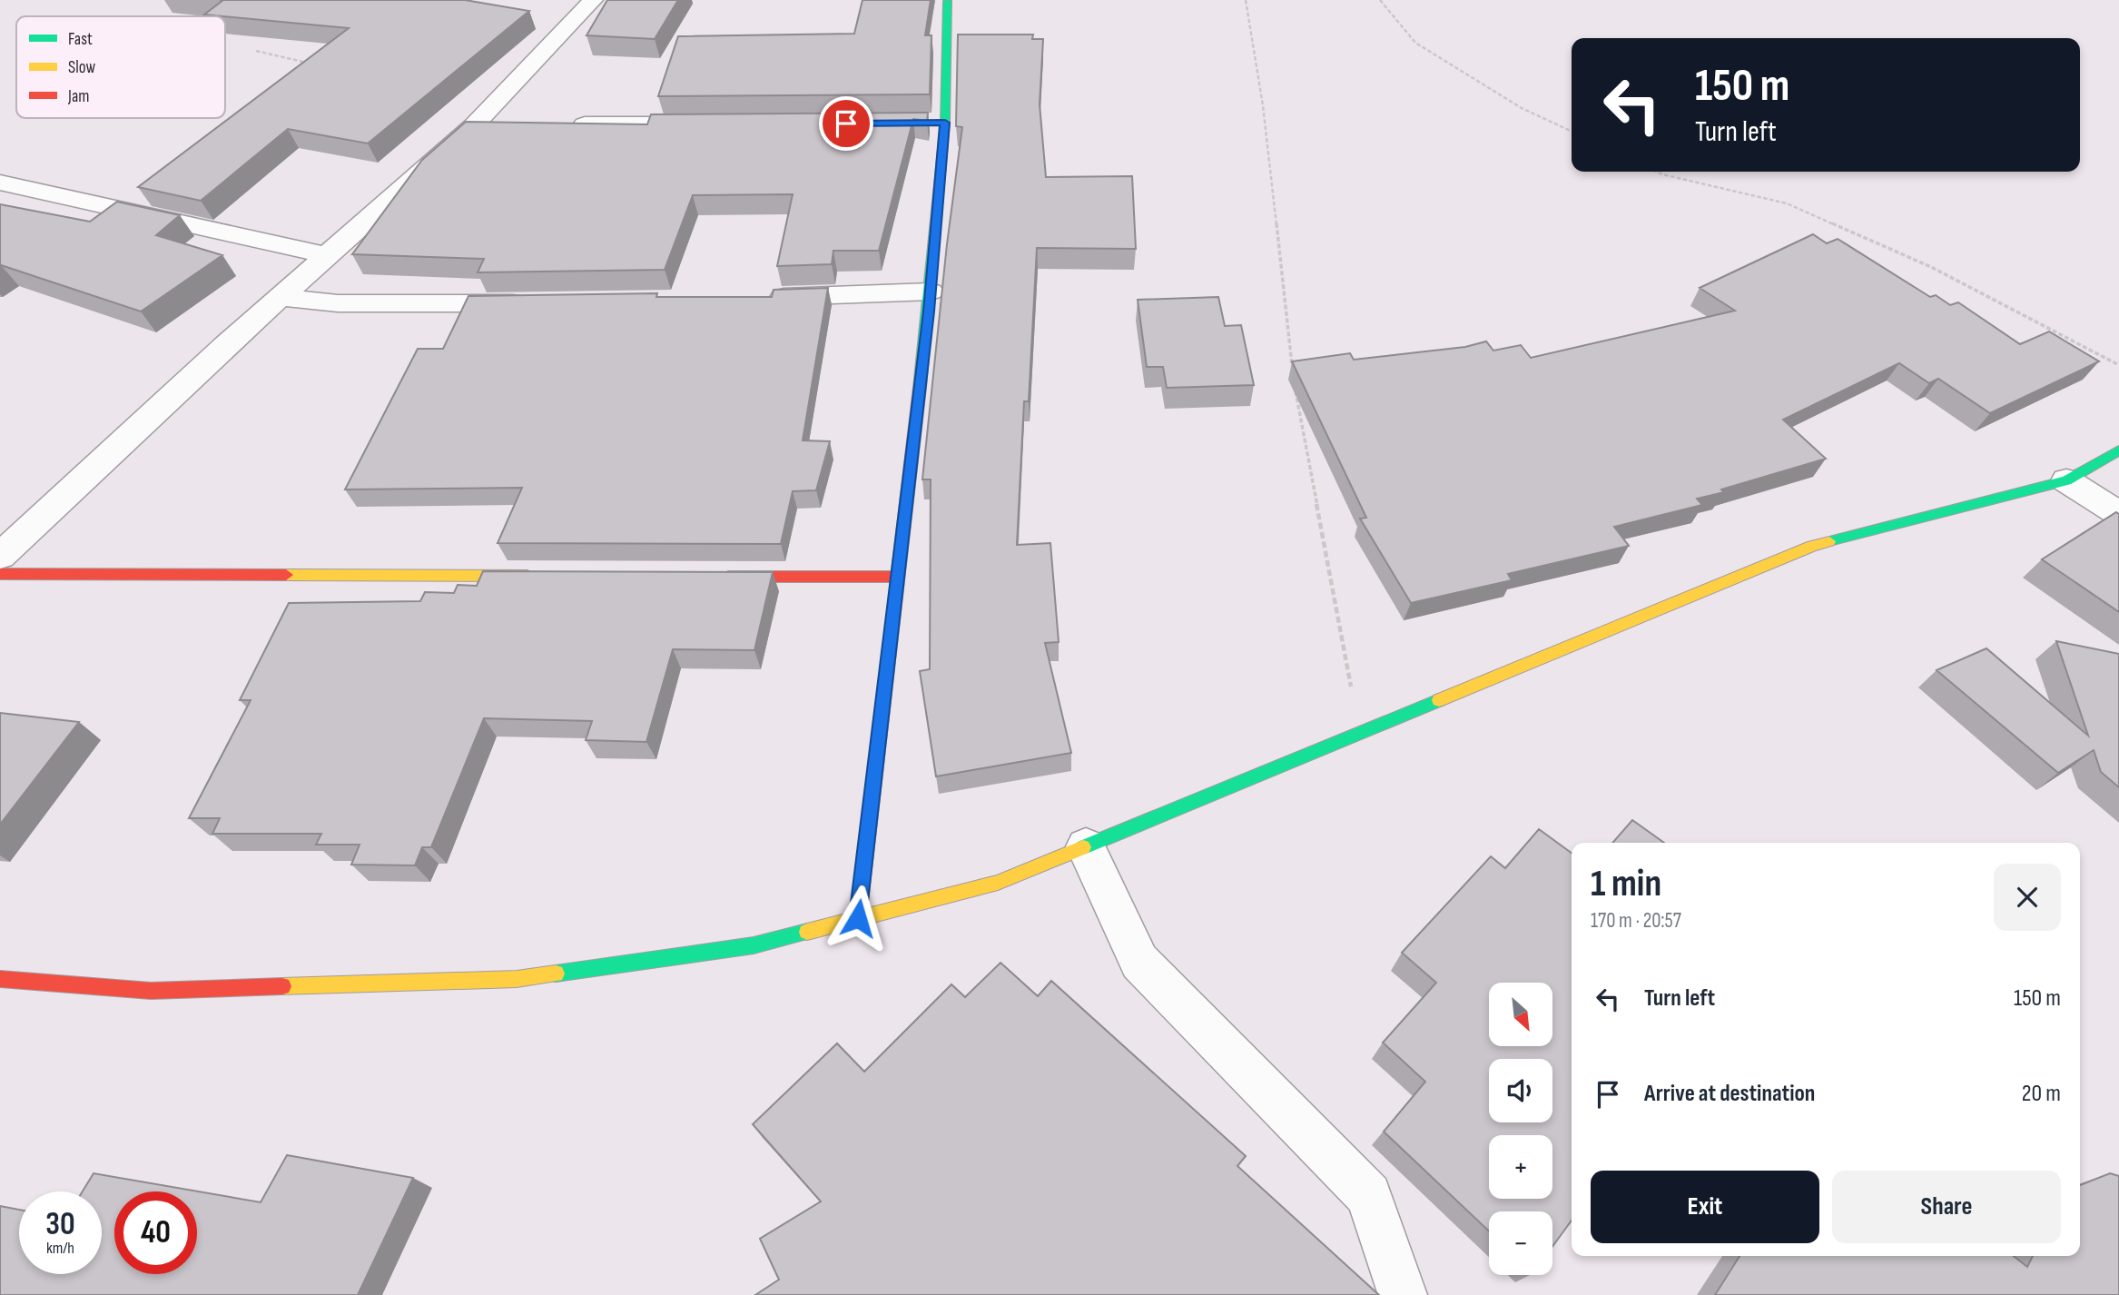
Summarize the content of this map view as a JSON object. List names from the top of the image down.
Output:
{
  "legend": ["Fast", "Slow", "Jam"],
  "north": "bottom right",
  "page": {
    "turn": ["150 m", "Turn left"],
    "heading": ["1 min", "170 m · 20:57"],
    "list": [
      {
        "name": "Turn left",
        "value": "150 m"
      },
      {
        "name": "Arrive at destination",
        "value": "20 m"
      }
    ],
    "map_buttons": ["+", "−"],
    "buttons": ["Exit", "Share"],
    "speed": "30 km/h",
    "limit": "40"
  }
}
